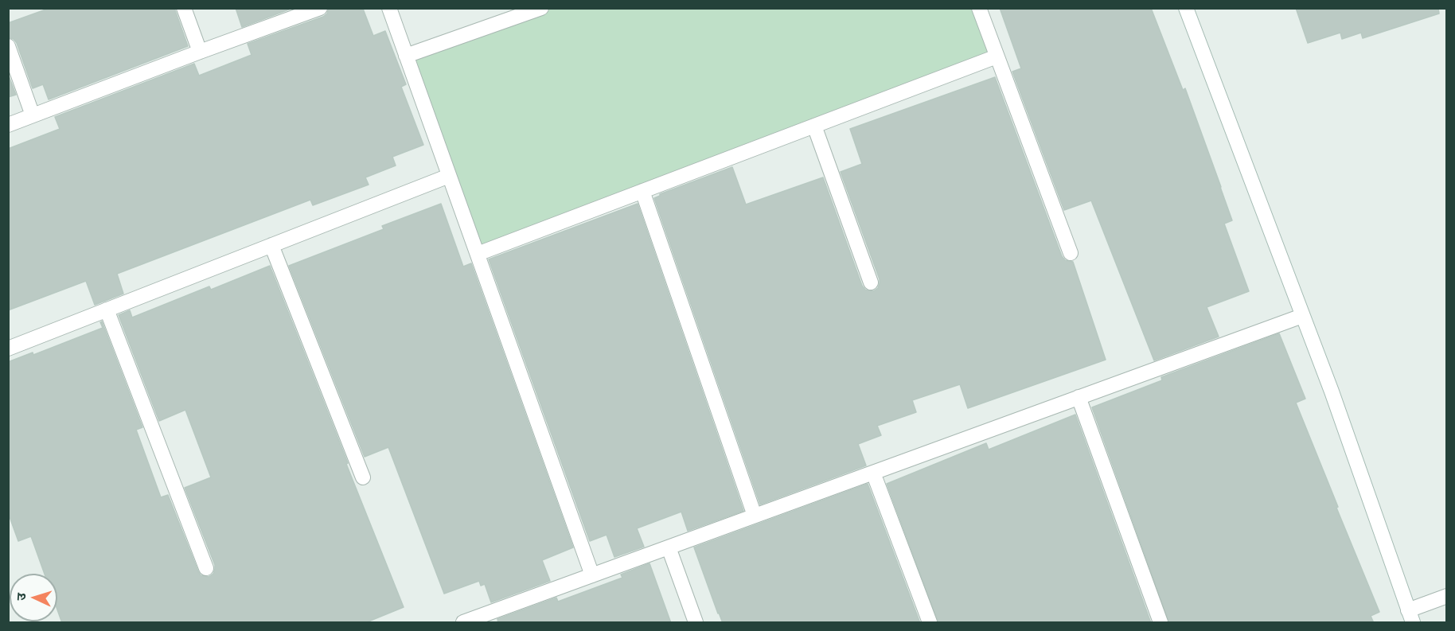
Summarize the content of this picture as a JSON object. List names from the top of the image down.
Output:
{
  "north": "left"
}
